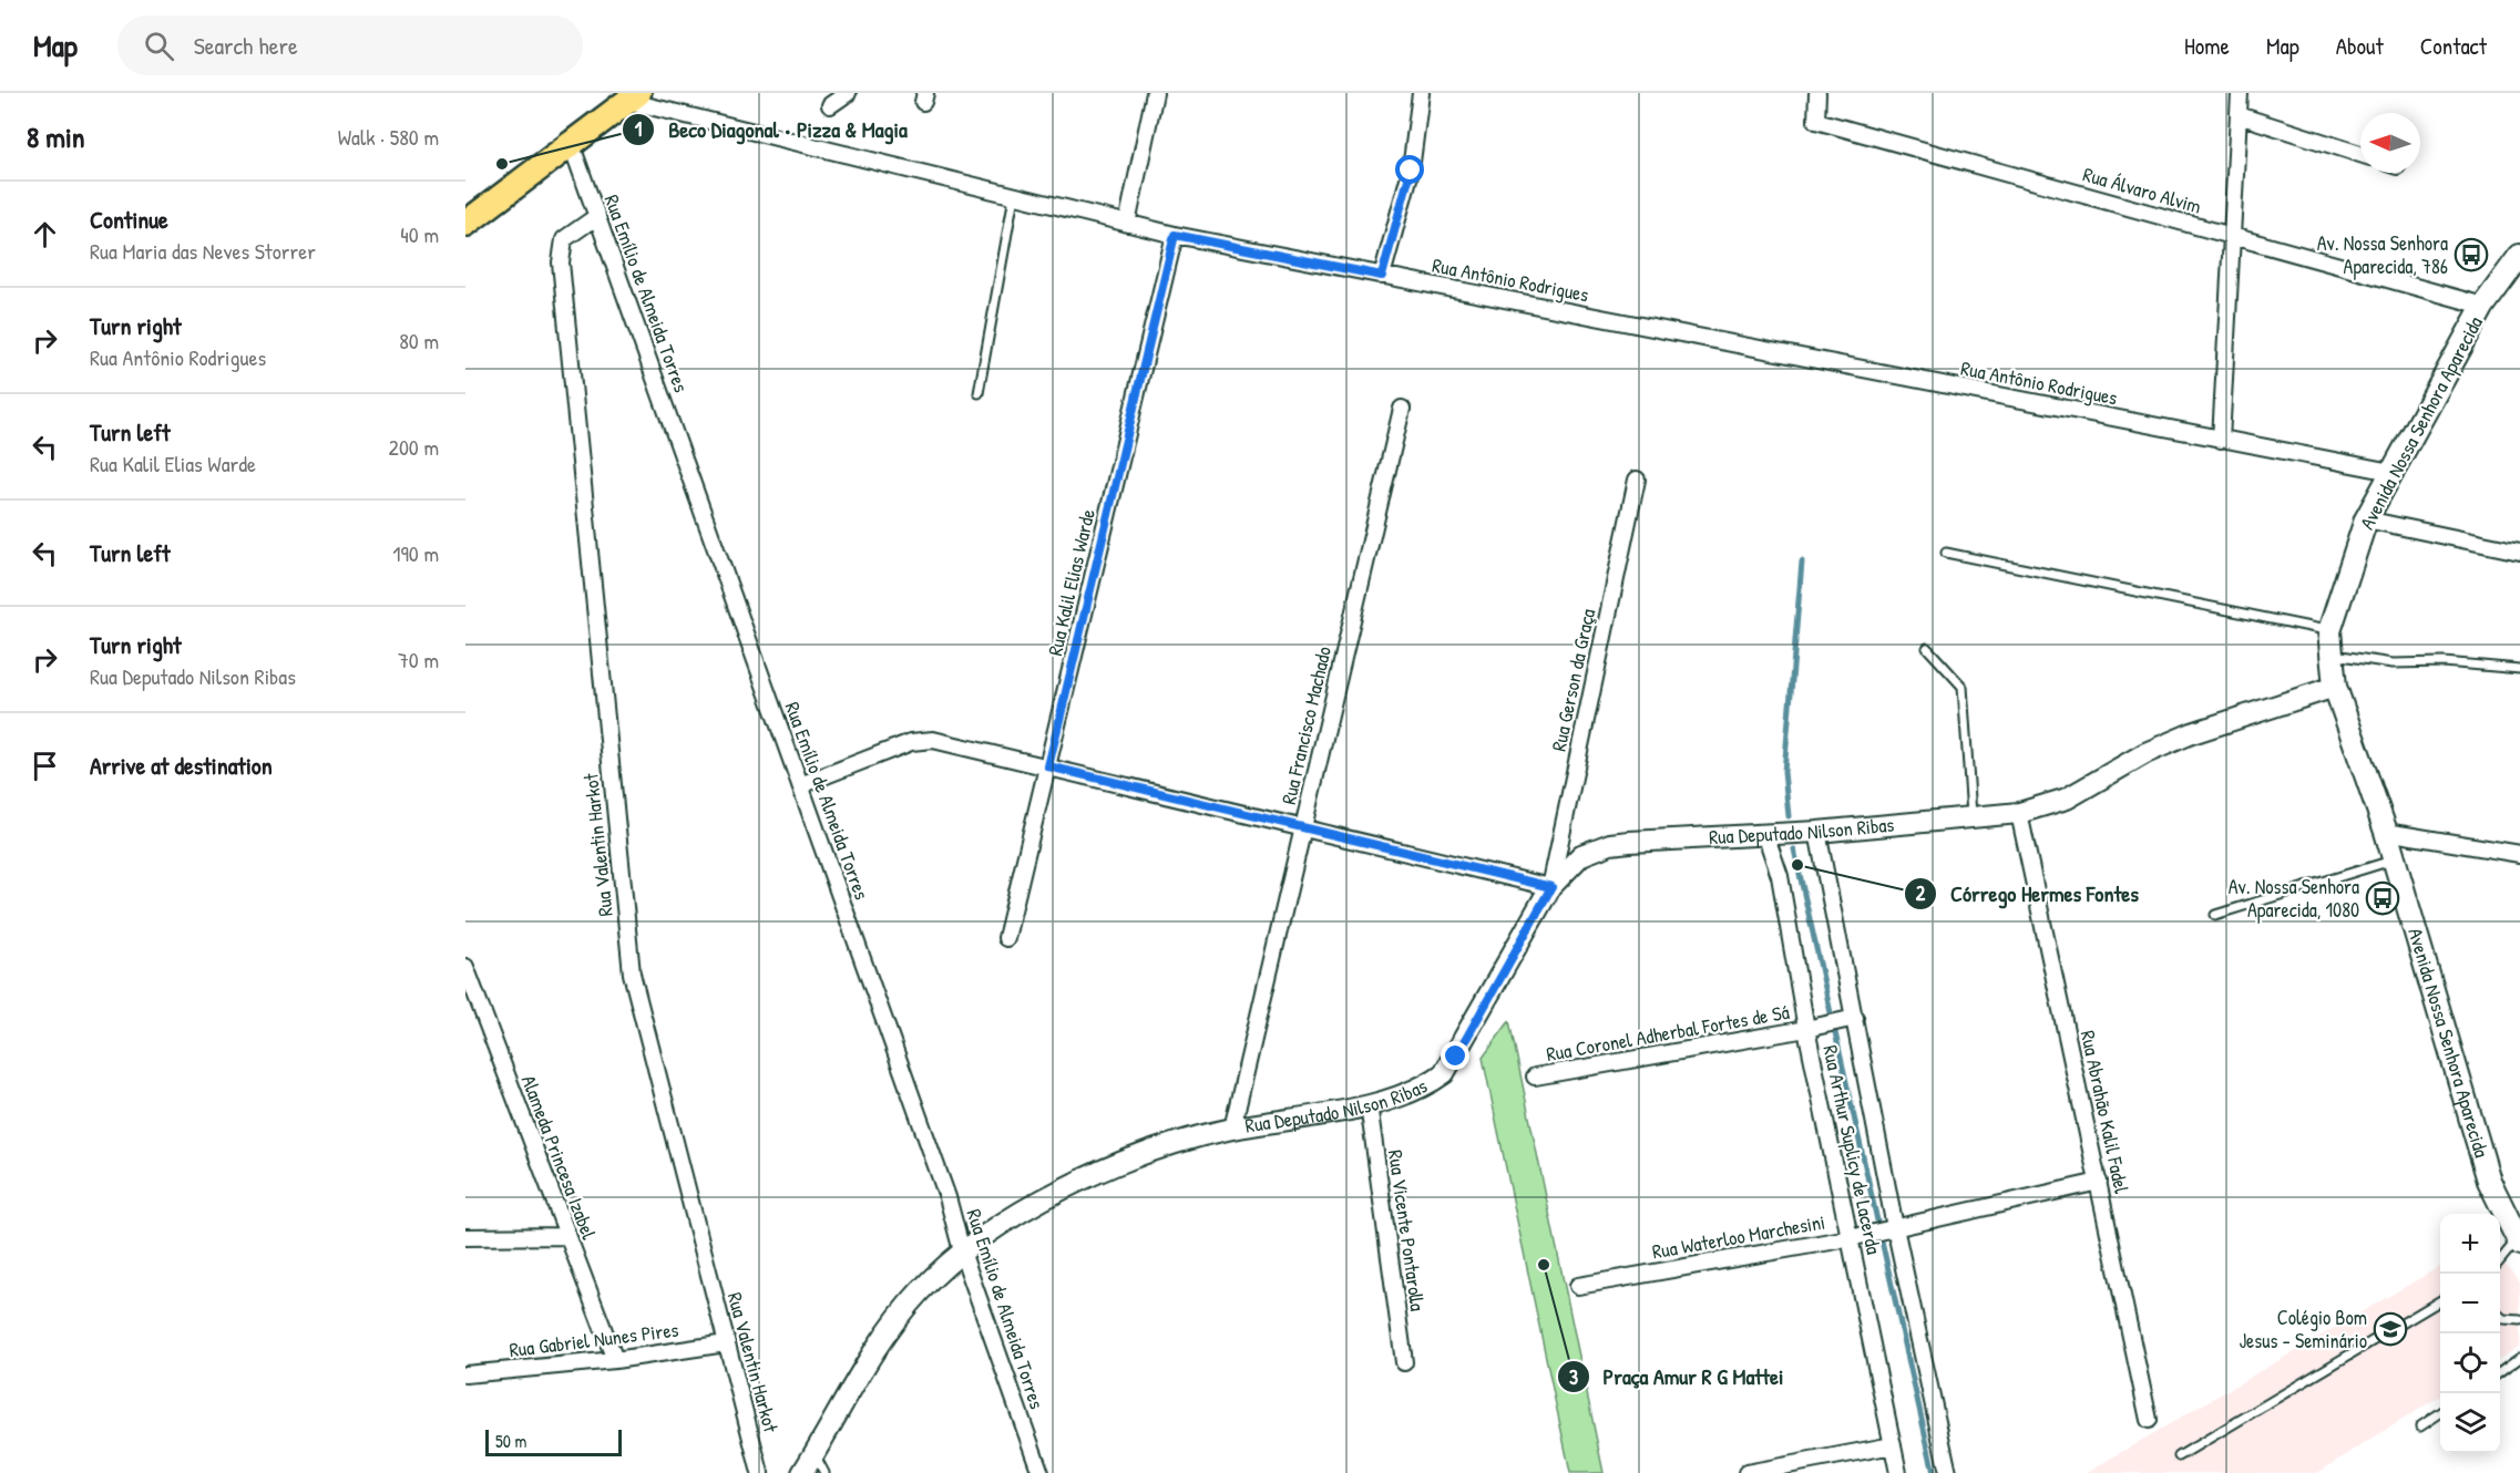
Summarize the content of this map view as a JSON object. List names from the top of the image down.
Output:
{
  "streets": {
    "main road": ["Avenida Nossa Senhora Aparecida"],
    "street": [
      "Rua Álvaro Alvim",
      "Rua Antônio Rodrigues",
      "Rua Emílio de Almeida Torres",
      "Rua Kalil Elias Warde",
      "Rua Gerson da Graça",
      "Rua Francisco Machado",
      "Rua Deputado Nilson Ribas",
      "Rua Valentin Harkot",
      "Rua Coronel Adherbal Fortes de Sá",
      "Rua Abrahão Kalil Fadel",
      "Rua Arthur Suplicy de Lacerda",
      "Alameda Princesa Izabel",
      "Rua Vicente Pontarolla",
      "Rua Waterloo Marchesini",
      "Rua Gabriel Nunes Pires"
    ]
  },
  "crossings": [
    ["Rua Álvaro Alvim", "Avenida Nossa Senhora Aparecida"],
    ["Rua Antônio Rodrigues", "Avenida Nossa Senhora Aparecida"],
    ["Rua Antônio Rodrigues", "Rua Kalil Elias Warde"],
    ["Rua Emílio de Almeida Torres", "Rua Deputado Nilson Ribas"],
    ["Rua Emílio de Almeida Torres", "Rua Valentin Harkot"],
    ["Avenida Nossa Senhora Aparecida", "Rua Deputado Nilson Ribas"],
    ["Rua Gerson da Graça", "Rua Deputado Nilson Ribas"],
    ["Rua Francisco Machado", "Rua Deputado Nilson Ribas"],
    ["Rua Deputado Nilson Ribas", "Rua Abrahão Kalil Fadel"],
    ["Rua Deputado Nilson Ribas", "Rua Arthur Suplicy de Lacerda"],
    ["Rua Deputado Nilson Ribas", "Rua Vicente Pontarolla"],
    ["Rua Valentin Harkot", "Rua Gabriel Nunes Pires"],
    ["Rua Coronel Adherbal Fortes de Sá", "Rua Arthur Suplicy de Lacerda"],
    ["Rua Abrahão Kalil Fadel", "Rua Waterloo Marchesini"],
    ["Rua Arthur Suplicy de Lacerda", "Rua Waterloo Marchesini"],
    ["Alameda Princesa Izabel", "Rua Gabriel Nunes Pires"]
  ],
  "places": {
    "other": ["Beco Diagonal • Pizza & Magia", "Córrego Hermes Fontes", "Praça Amur R G Mattei"],
    "bus stop": ["Av. Nossa Senhora Aparecida, 786", "Av. Nossa Senhora Aparecida, 1080"],
    "school or university": ["Colégio Bom Jesus - Seminário"]
  },
  "scale_bar": "50 m",
  "north": "left",
  "page": {
    "header": "Map",
    "search": "Search here",
    "nav": [
      "Home",
      "Map",
      "About",
      "Contact"
    ],
    "heading": ["8 min", "Walk · 580 m"],
    "list": [
      ["Continue", "Rua Maria das Neves Storrer", "40 m"],
      ["Turn right", "Rua Antônio Rodrigues", "80 m"],
      ["Turn left", "Rua Kalil Elias Warde", "200 m"],
      ["Turn left", "190 m"],
      ["Turn right", "Rua Deputado Nilson Ribas", "70 m"],
      "Arrive at destination"
    ],
    "map_buttons": ["+", "−"],
    "scale": "50 m"
  }
}
